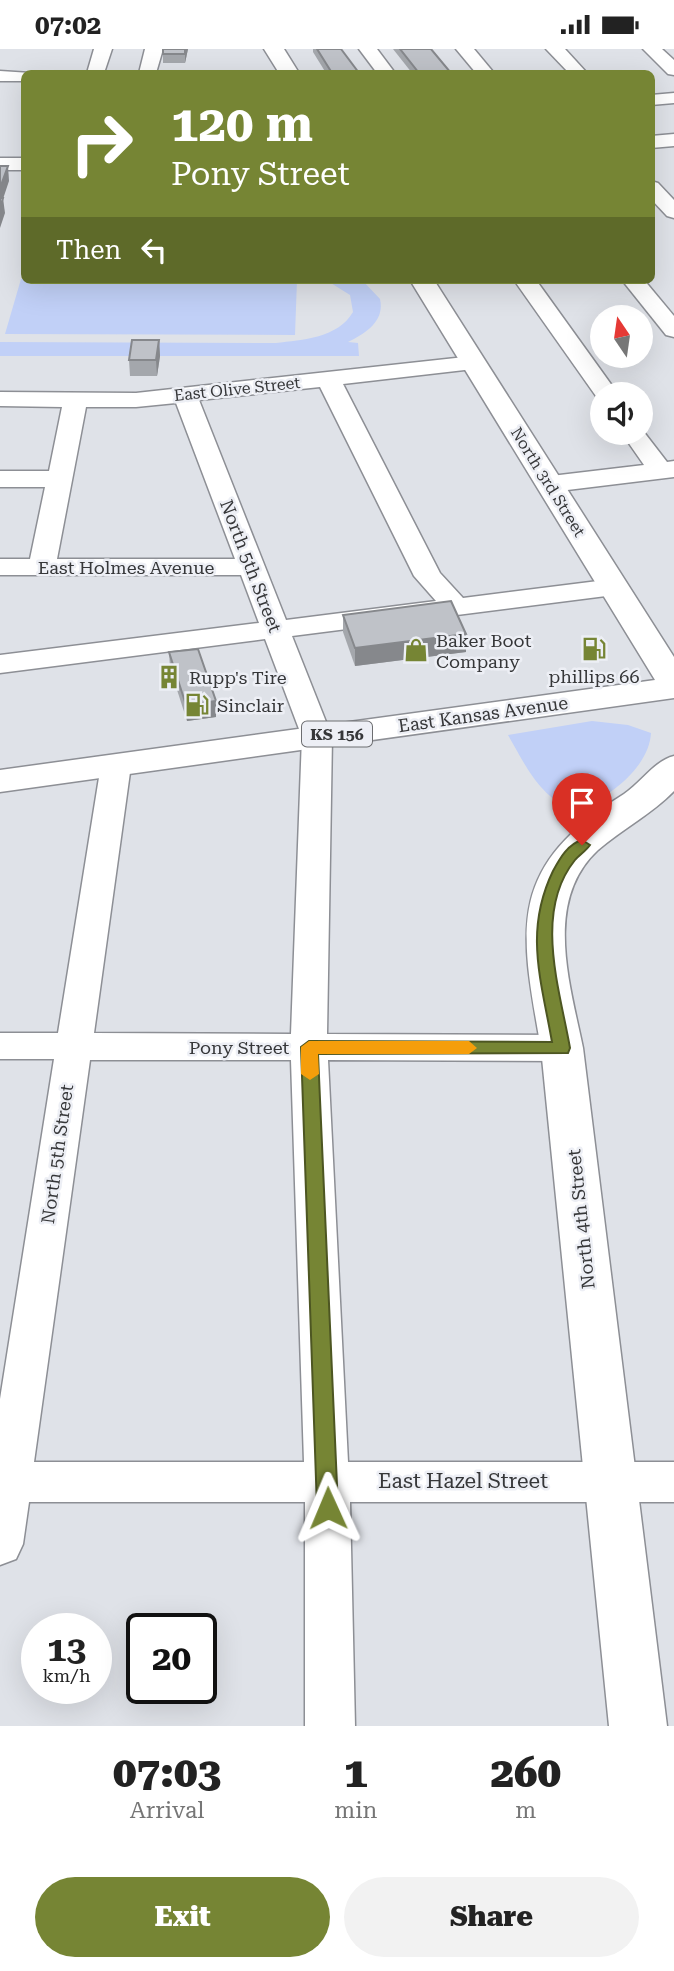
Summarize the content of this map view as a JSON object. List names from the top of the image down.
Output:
{
  "streets": {
    "main road": [
      "North 3rd Street",
      "East Kansas Avenue",
      "KS 156",
      "North 4th Street"
    ],
    "street": [
      "East Olive Street",
      "North 5th Street",
      "East Holmes Avenue",
      "Pony Street",
      "East Hazel Street"
    ]
  },
  "crossings": [
    ["East Olive Street", "North 3rd Street"],
    ["East Olive Street", "North 5th Street"],
    ["North 3rd Street", "East Kansas Avenue"],
    ["North 5th Street", "East Holmes Avenue"],
    ["North 5th Street", "East Kansas Avenue"],
    ["North 5th Street", "Pony Street"],
    ["North 5th Street", "East Hazel Street"],
    ["Pony Street", "North 4th Street"],
    ["North 4th Street", "East Hazel Street"]
  ],
  "places": {
    "fuel station": ["phillips 66", "Sinclair"],
    "shop": ["Baker Boot Company"],
    "building": ["Rupp's Tire"]
  },
  "north": "top",
  "page": {
    "status": "07:02",
    "turn": ["120 m", "Pony Street"],
    "then": "Then",
    "speed": "13 km/h",
    "limit": "20",
    "eta": [
      "07:03",
      "Arrival",
      "1",
      "min",
      "260",
      "m"
    ],
    "buttons": ["Exit", "Share"]
  }
}
